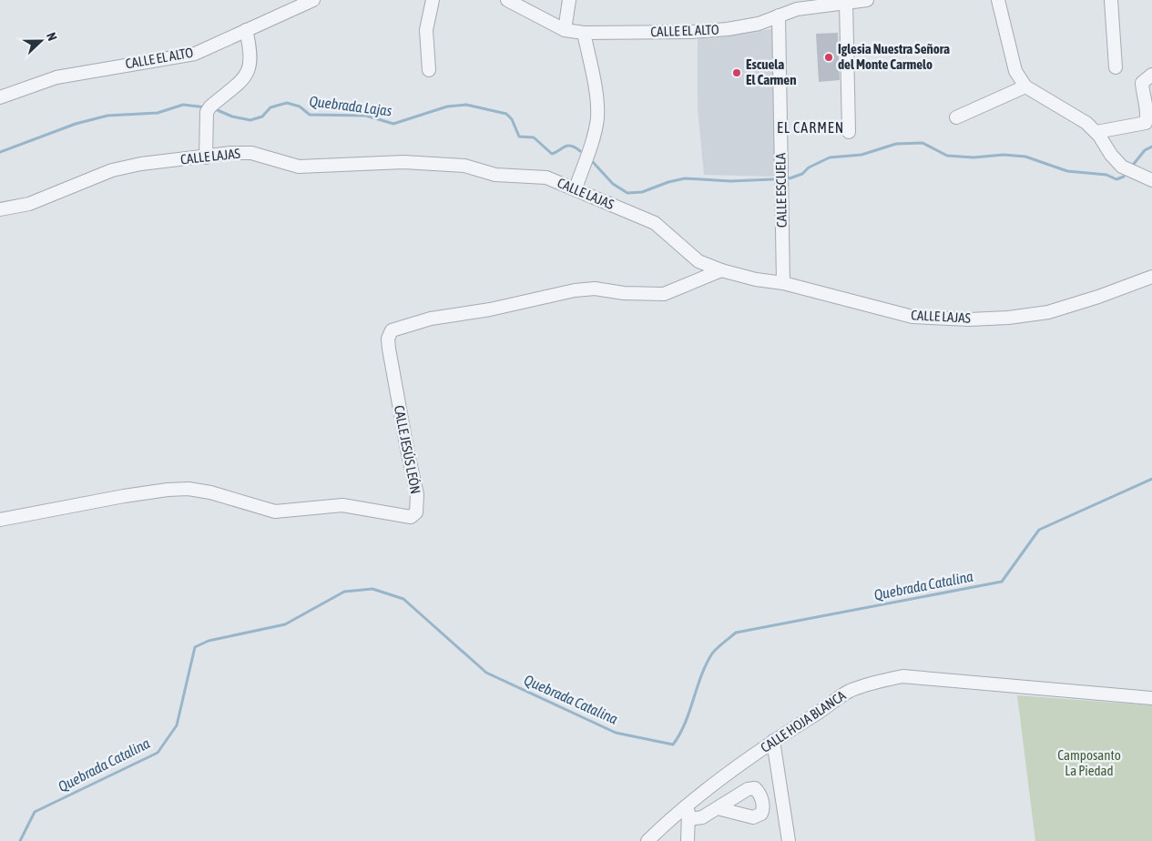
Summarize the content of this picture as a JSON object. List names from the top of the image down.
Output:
{
  "streets": {
    "street": [
      "CALLE EL ALTO",
      "CALLE LAJAS",
      "CALLE ESCUELA",
      "CALLE JESÚS LEÓN",
      "CALLE HOJA BLANCA"
    ]
  },
  "crossings": [
    ["CALLE EL ALTO", "CALLE ESCUELA"],
    ["CALLE LAJAS", "CALLE ESCUELA"],
    ["CALLE LAJAS", "CALLE JESÚS LEÓN"]
  ],
  "districts": ["EL CARMEN"],
  "water": ["Quebrada Lajas", "Quebrada Catalina"],
  "parks": ["Camposanto La Piedad"],
  "places": ["Iglesia Nuestra Señora del Monte Carmelo", "Escuela El Carmen"],
  "north": "right"
}
